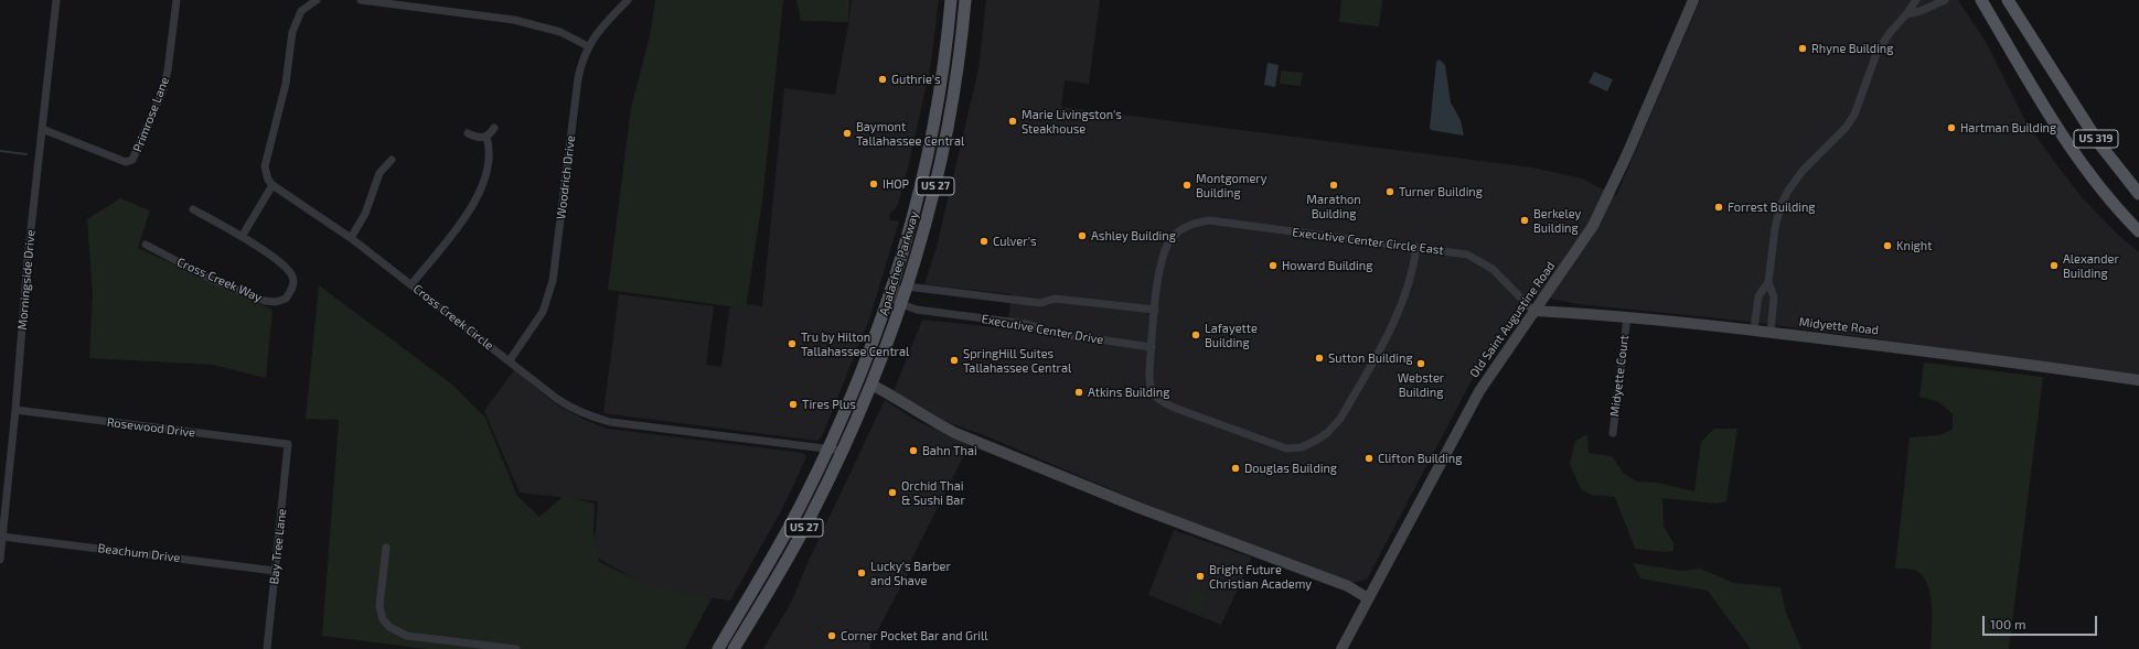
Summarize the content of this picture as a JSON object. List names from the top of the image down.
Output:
{
  "streets": {
    "main road": ["US 319", "US 27", "Apalachee Parkway"],
    "street": [
      "Primrose Lane",
      "Woodrich Drive",
      "Executive Center Circle East",
      "Morningside Drive",
      "Cross Creek Way",
      "Cross Creek Circle",
      "Old Saint Augustine Road",
      "Midyette Road",
      "Executive Center Drive",
      "Midyette Court",
      "Rosewood Drive",
      "Bay Tree Lane",
      "Beachum Drive"
    ]
  },
  "crossings": [
    ["Primrose Lane", "Morningside Drive"],
    ["Woodrich Drive", "Cross Creek Circle"],
    ["Executive Center Circle East", "Old Saint Augustine Road"],
    ["Executive Center Circle East", "Midyette Road"],
    ["Executive Center Circle East", "Executive Center Drive"],
    ["Apalachee Parkway", "Cross Creek Circle"],
    ["Apalachee Parkway", "Executive Center Drive"],
    ["Morningside Drive", "Rosewood Drive"],
    ["Morningside Drive", "Beachum Drive"],
    ["Old Saint Augustine Road", "Midyette Road"],
    ["Midyette Road", "Midyette Court"],
    ["Rosewood Drive", "Bay Tree Lane"],
    ["Bay Tree Lane", "Beachum Drive"]
  ],
  "places": [
    "Rhyne Building",
    "Guthrie's",
    "Marie Livingston's Steakhouse",
    "Hartman Building",
    "Baymont Tallahassee Central",
    "IHOP",
    "Montgomery Building",
    "Marathon Building",
    "Turner Building",
    "Forrest Building",
    "Berkeley Building",
    "Ashley Building",
    "Culver's",
    "Knight",
    "Howard Building",
    "Alexander Building",
    "Lafayette Building",
    "Tru by Hilton Tallahassee Central",
    "Sutton Building",
    "SpringHill Suites Tallahassee Central",
    "Webster Building",
    "Atkins Building",
    "Tires Plus",
    "Bahn Thai",
    "Clifton Building",
    "Douglas Building",
    "Orchid Thai & Sushi Bar",
    "Lucky's Barber and Shave",
    "Bright Future Christian Academy",
    "Corner Pocket Bar and Grill"
  ],
  "scale_bar": "100 m"
}
